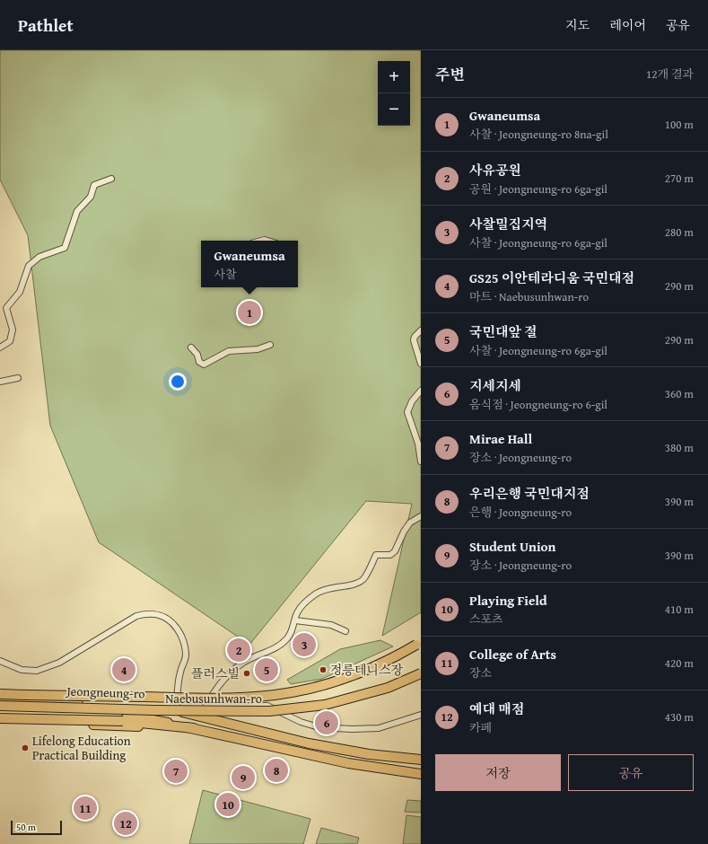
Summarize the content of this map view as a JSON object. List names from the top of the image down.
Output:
{
  "streets": {
    "main road": ["Jeongneung-ro", "Naebusunhwan-ro"]
  },
  "places": ["정릉테니스장", "플러스빌", "Lifelong Education Practical Building"],
  "scale_bar": "50 m",
  "page": {
    "header": "Pathlet",
    "nav": ["지도", "레이어", "공유"],
    "heading": ["주변", "12개 결과"],
    "map_buttons": ["+", "−"],
    "list": [
      {
        "mark": "1",
        "name": "Gwaneumsa",
        "note": "사찰 · Jeongneung-ro 8na-gil",
        "value": "100 m"
      },
      {
        "mark": "2",
        "name": "사유공원",
        "note": "공원 · Jeongneung-ro 6ga-gil",
        "value": "270 m"
      },
      {
        "mark": "3",
        "name": "사찰밀집지역",
        "note": "사찰 · Jeongneung-ro 6ga-gil",
        "value": "280 m"
      },
      {
        "mark": "4",
        "name": "GS25 이안테라디움 국민대점",
        "note": "마트 · Naebusunhwan-ro",
        "value": "290 m"
      },
      {
        "mark": "5",
        "name": "국민대앞 절",
        "note": "사찰 · Jeongneung-ro 6ga-gil",
        "value": "290 m"
      },
      {
        "mark": "6",
        "name": "지세지세",
        "note": "음식점 · Jeongneung-ro 6-gil",
        "value": "360 m"
      },
      {
        "mark": "7",
        "name": "Mirae Hall",
        "note": "장소 · Jeongneung-ro",
        "value": "380 m"
      },
      {
        "mark": "8",
        "name": "우리은행 국민대지점",
        "note": "은행 · Jeongneung-ro",
        "value": "390 m"
      },
      {
        "mark": "9",
        "name": "Student Union",
        "note": "장소 · Jeongneung-ro",
        "value": "390 m"
      },
      {
        "mark": "10",
        "name": "Playing Field",
        "note": "스포츠",
        "value": "410 m"
      },
      {
        "mark": "11",
        "name": "College of Arts",
        "note": "장소",
        "value": "420 m"
      },
      {
        "mark": "12",
        "name": "예대 매점",
        "note": "카페",
        "value": "430 m"
      }
    ],
    "popup": ["Gwaneumsa", "사찰"],
    "pins": [
      "1",
      "3",
      "2",
      "4",
      "5",
      "6",
      "8",
      "7",
      "9",
      "10",
      "11",
      "12"
    ],
    "buttons": ["저장", "공유"],
    "scale": "50 m"
  }
}
